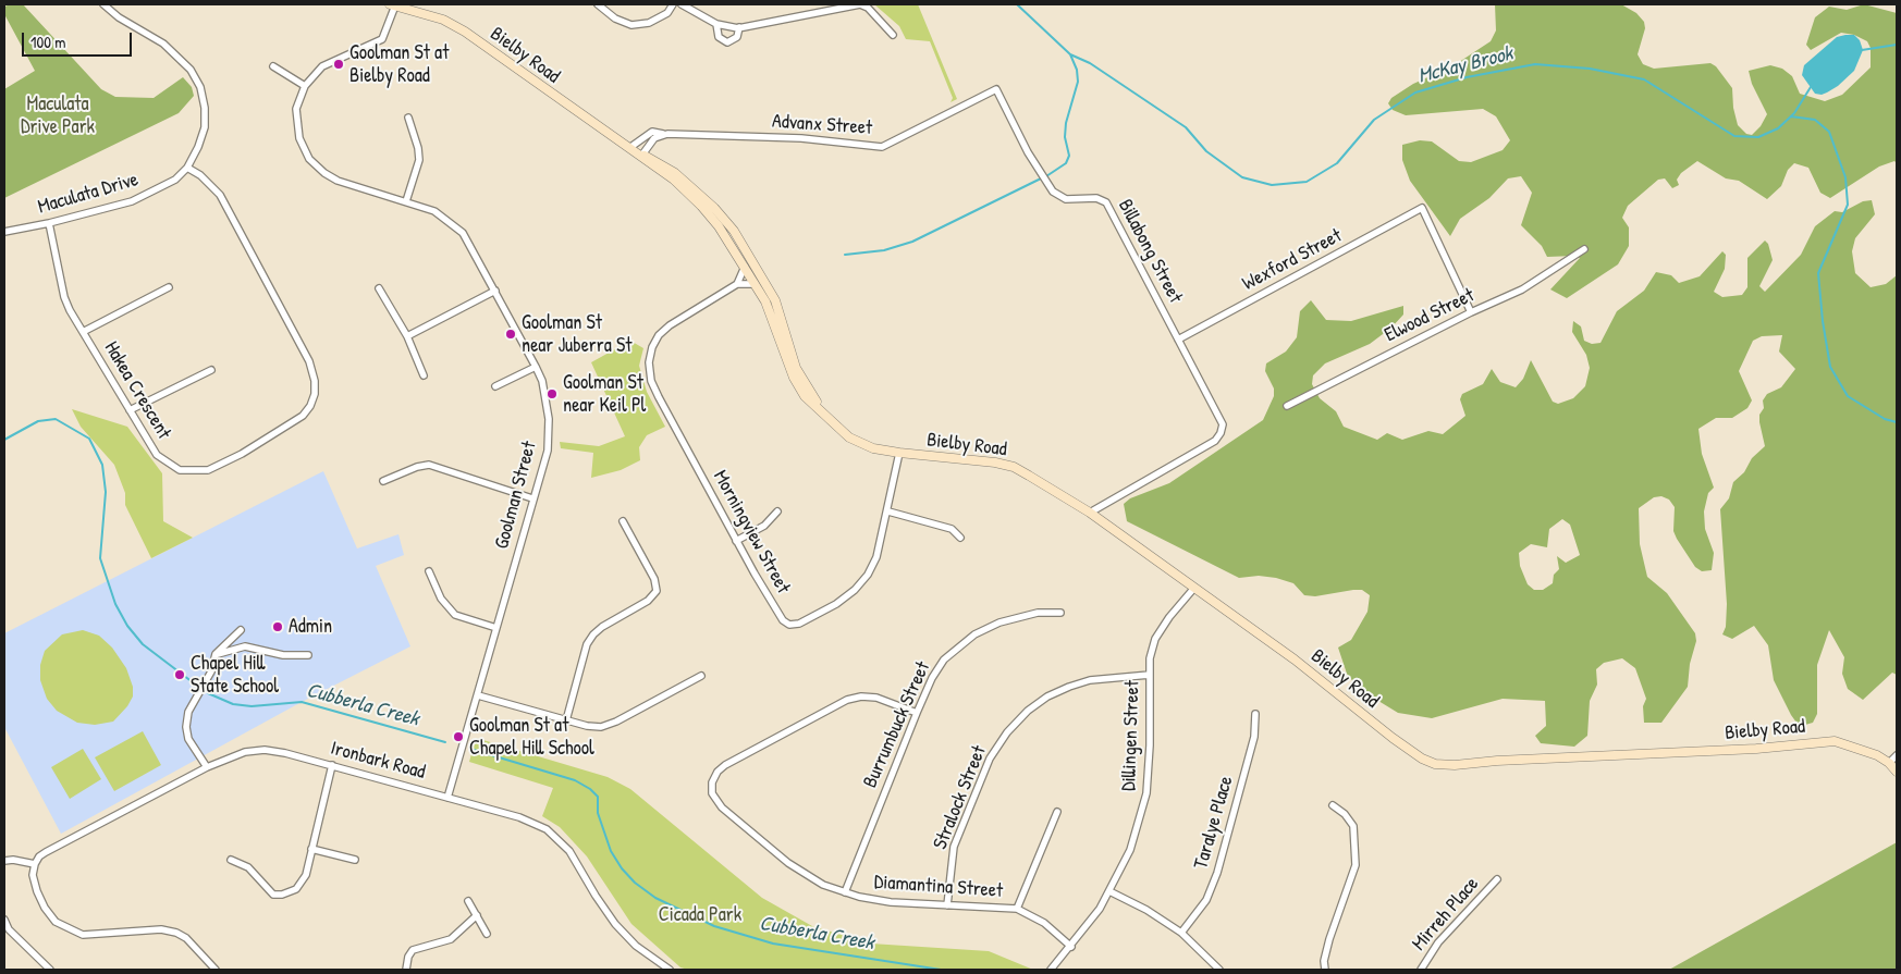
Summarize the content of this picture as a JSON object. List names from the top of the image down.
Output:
{
  "streets": {
    "street": [
      "Bielby Road",
      "Advanx Street",
      "Maculata Drive",
      "Billabong Street",
      "Wexford Street",
      "Elwood Street",
      "Hakea Crescent",
      "Goolman Street",
      "Morningview Street",
      "Burrumbuck Street",
      "Dillingen Street",
      "Ironbark Road",
      "Stralock Street",
      "Taralye Place",
      "Diamantina Street",
      "Mirreh Place"
    ]
  },
  "crossings": [
    ["Bielby Road", "Advanx Street"],
    ["Bielby Road", "Billabong Street"],
    ["Bielby Road", "Goolman Street"],
    ["Bielby Road", "Morningview Street"],
    ["Bielby Road", "Dillingen Street"],
    ["Advanx Street", "Billabong Street"],
    ["Maculata Drive", "Hakea Crescent"],
    ["Billabong Street", "Wexford Street"],
    ["Wexford Street", "Elwood Street"],
    ["Goolman Street", "Ironbark Road"],
    ["Burrumbuck Street", "Diamantina Street"],
    ["Dillingen Street", "Stralock Street"],
    ["Dillingen Street", "Diamantina Street"],
    ["Stralock Street", "Diamantina Street"]
  ],
  "water": ["McKay Brook", "Cubberla Creek"],
  "parks": ["Maculata Drive Park", "Cicada Park"],
  "places": [
    "Goolman St at Bielby Road",
    "Goolman St near Juberra St",
    "Goolman St near Keil Pl",
    "Admin",
    "Chapel Hill State School",
    "Goolman St at Chapel Hill School"
  ],
  "scale_bar": "100 m"
}
